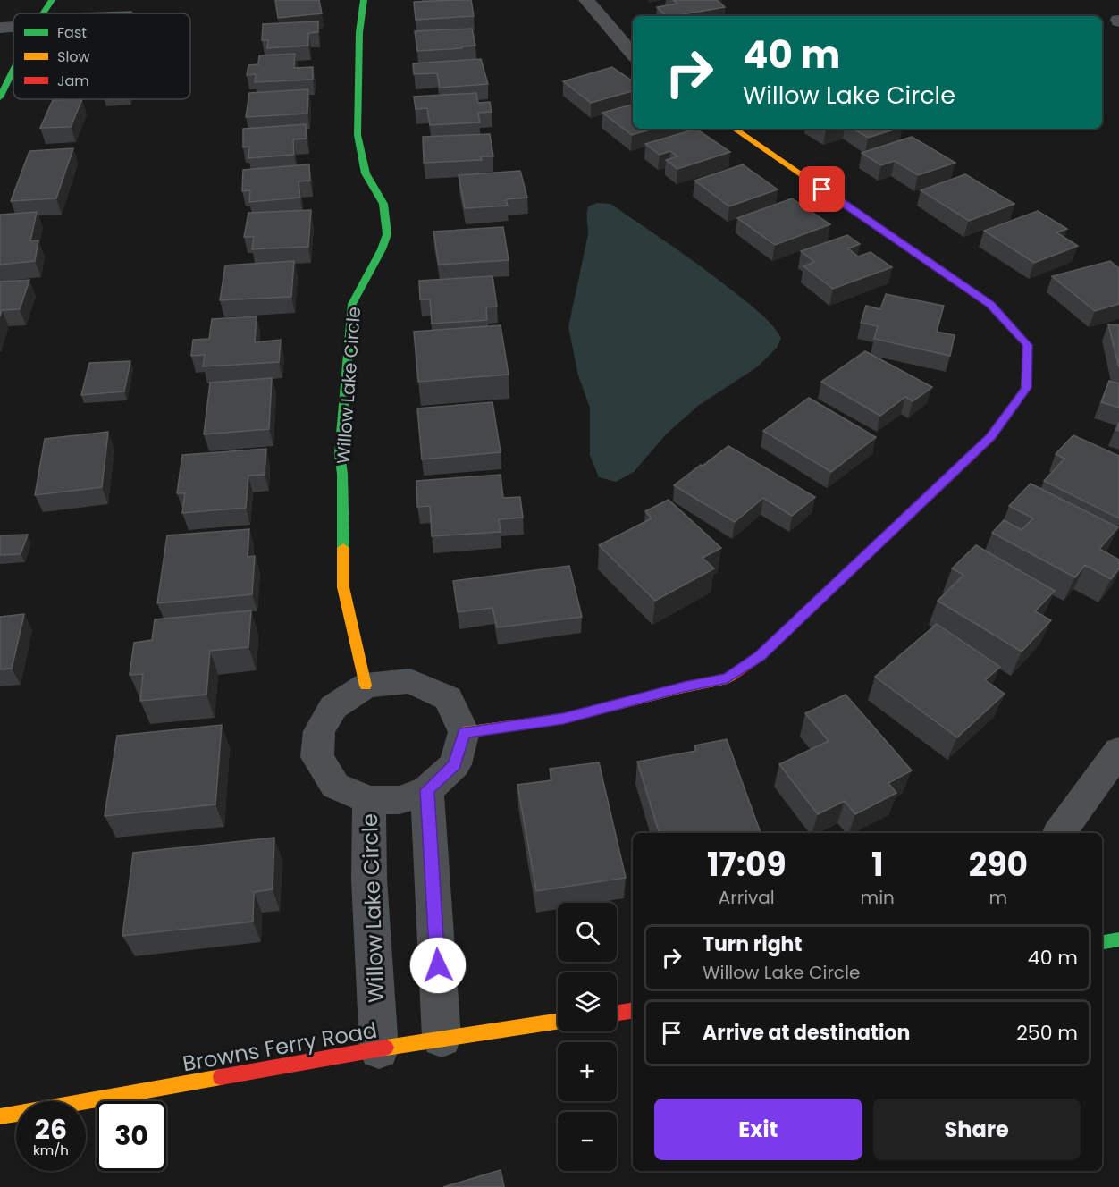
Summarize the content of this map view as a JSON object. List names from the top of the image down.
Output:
{
  "streets": {
    "street": ["Willow Lake Circle", "Browns Ferry Road"]
  },
  "crossings": [
    ["Willow Lake Circle", "Browns Ferry Road"]
  ],
  "legend": ["Fast", "Slow", "Jam"],
  "page": {
    "turn": ["40 m", "Willow Lake Circle"],
    "eta": [
      "17:09",
      "Arrival",
      "1",
      "min",
      "290",
      "m"
    ],
    "map_buttons": ["+", "−"],
    "list": [
      {
        "name": "Turn right",
        "note": "Willow Lake Circle",
        "value": "40 m"
      },
      {
        "name": "Arrive at destination",
        "value": "250 m"
      }
    ],
    "buttons": ["Exit", "Share"],
    "speed": "26 km/h",
    "limit": "30"
  }
}
